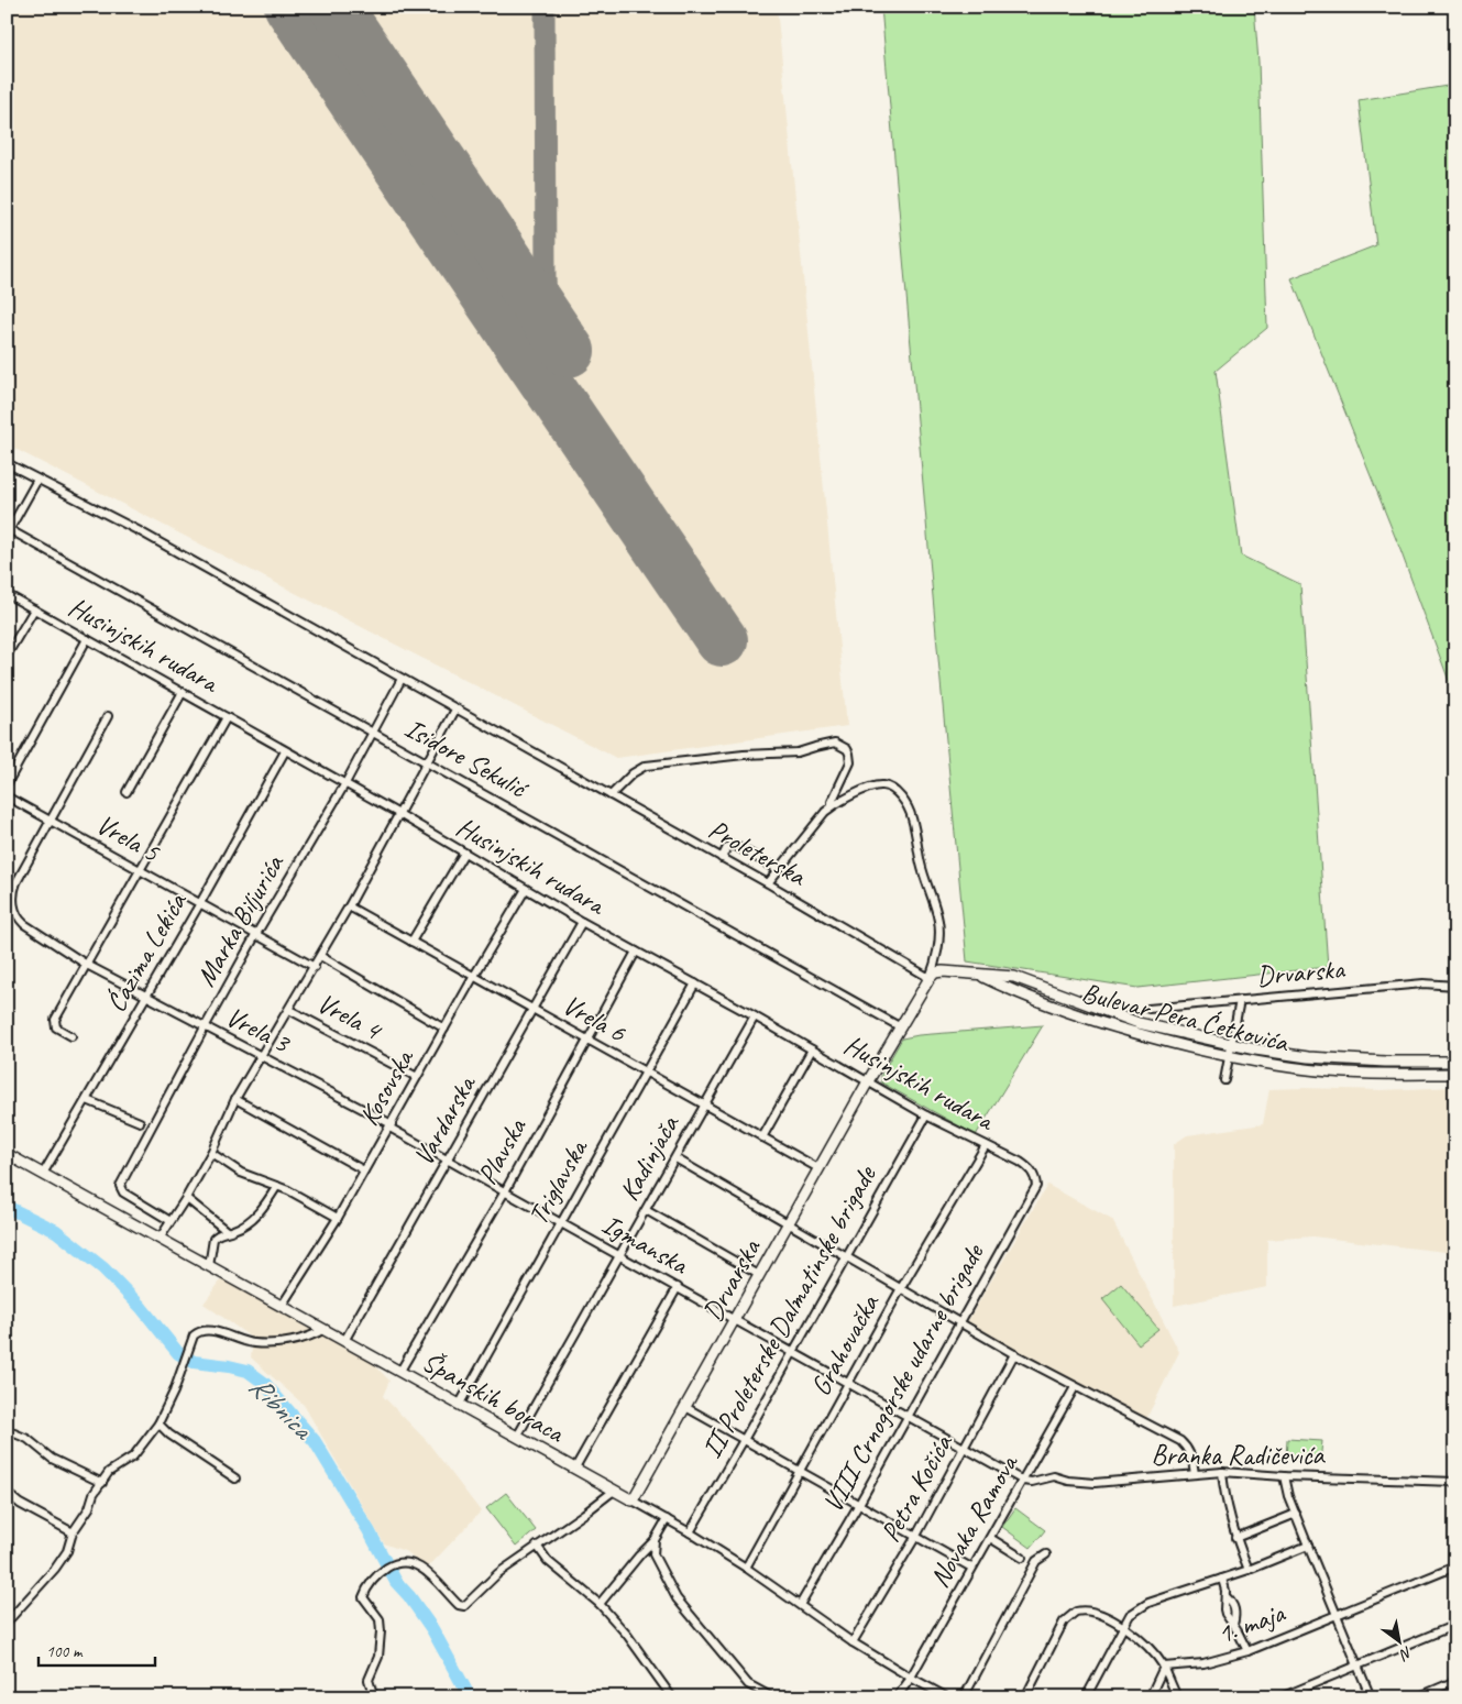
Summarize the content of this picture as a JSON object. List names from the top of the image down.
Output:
{
  "streets": {
    "main road": ["Drvarska", "Bulevar Pera Ćetkovića", "Španskih boraca"],
    "street": [
      "Husinjskih rudara",
      "Isidore Sekulić",
      "Vrela 5",
      "Proleterska",
      "Marka Biljurića",
      "Ćazima Lekića",
      "Vrela 4",
      "Vrela 6",
      "Vrela 3",
      "Kosovska",
      "Vardarska",
      "Plavska",
      "Kadinjača",
      "Triglavska",
      "Igmanska",
      "II Proleterske Dalmatinske brigade",
      "Grahovačka",
      "VIII Crnogorske udarne brigade",
      "Branka Radičevića",
      "Petra Kočića",
      "Novaka Ramova",
      "1. maja"
    ]
  },
  "crossings": [
    ["Husinjskih rudara", "Marka Biljurića"],
    ["Husinjskih rudara", "Ćazima Lekića"],
    ["Husinjskih rudara", "Drvarska"],
    ["Husinjskih rudara", "Kosovska"],
    ["Husinjskih rudara", "Vardarska"],
    ["Husinjskih rudara", "Plavska"],
    ["Husinjskih rudara", "Kadinjača"],
    ["Husinjskih rudara", "Triglavska"],
    ["Husinjskih rudara", "II Proleterske Dalmatinske brigade"],
    ["Husinjskih rudara", "Grahovačka"],
    ["Husinjskih rudara", "VIII Crnogorske udarne brigade"],
    ["Isidore Sekulić", "Marka Biljurića"],
    ["Vrela 5", "Marka Biljurića"],
    ["Vrela 5", "Ćazima Lekića"],
    ["Vrela 5", "Vrela 3"],
    ["Proleterska", "Marka Biljurića"],
    ["Proleterska", "Bulevar Pera Ćetkovića"],
    ["Marka Biljurića", "Vrela 3"],
    ["Ćazima Lekića", "Vrela 3"],
    ["Ćazima Lekića", "Španskih boraca"],
    ["Drvarska", "Vrela 6"],
    ["Drvarska", "Igmanska"],
    ["Drvarska", "Španskih boraca"],
    ["Vrela 4", "Kosovska"],
    ["Vrela 6", "Kosovska"],
    ["Vrela 6", "Vardarska"],
    ["Vrela 6", "Plavska"],
    ["Vrela 6", "Kadinjača"],
    ["Vrela 6", "Triglavska"],
    ["Vrela 3", "Kosovska"],
    ["Vrela 3", "Igmanska"],
    ["Kosovska", "Igmanska"],
    ["Kosovska", "Španskih boraca"],
    ["Vardarska", "Igmanska"],
    ["Vardarska", "Španskih boraca"],
    ["Plavska", "Igmanska"],
    ["Plavska", "Španskih boraca"],
    ["Kadinjača", "Igmanska"],
    ["Kadinjača", "Španskih boraca"],
    ["Triglavska", "Igmanska"],
    ["Triglavska", "Španskih boraca"],
    ["Igmanska", "II Proleterske Dalmatinske brigade"],
    ["Igmanska", "Grahovačka"],
    ["Igmanska", "VIII Crnogorske udarne brigade"],
    ["Igmanska", "Branka Radičevića"],
    ["Igmanska", "Petra Kočića"],
    ["Igmanska", "Novaka Ramova"],
    ["II Proleterske Dalmatinske brigade", "Španskih boraca"],
    ["Grahovačka", "Španskih boraca"],
    ["VIII Crnogorske udarne brigade", "Španskih boraca"],
    ["Španskih boraca", "Petra Kočića"],
    ["Španskih boraca", "Novaka Ramova"],
    ["Branka Radičevića", "Novaka Ramova"]
  ],
  "water": ["Ribnica"],
  "scale_bar": "100 m",
  "north": "bottom right"
}
